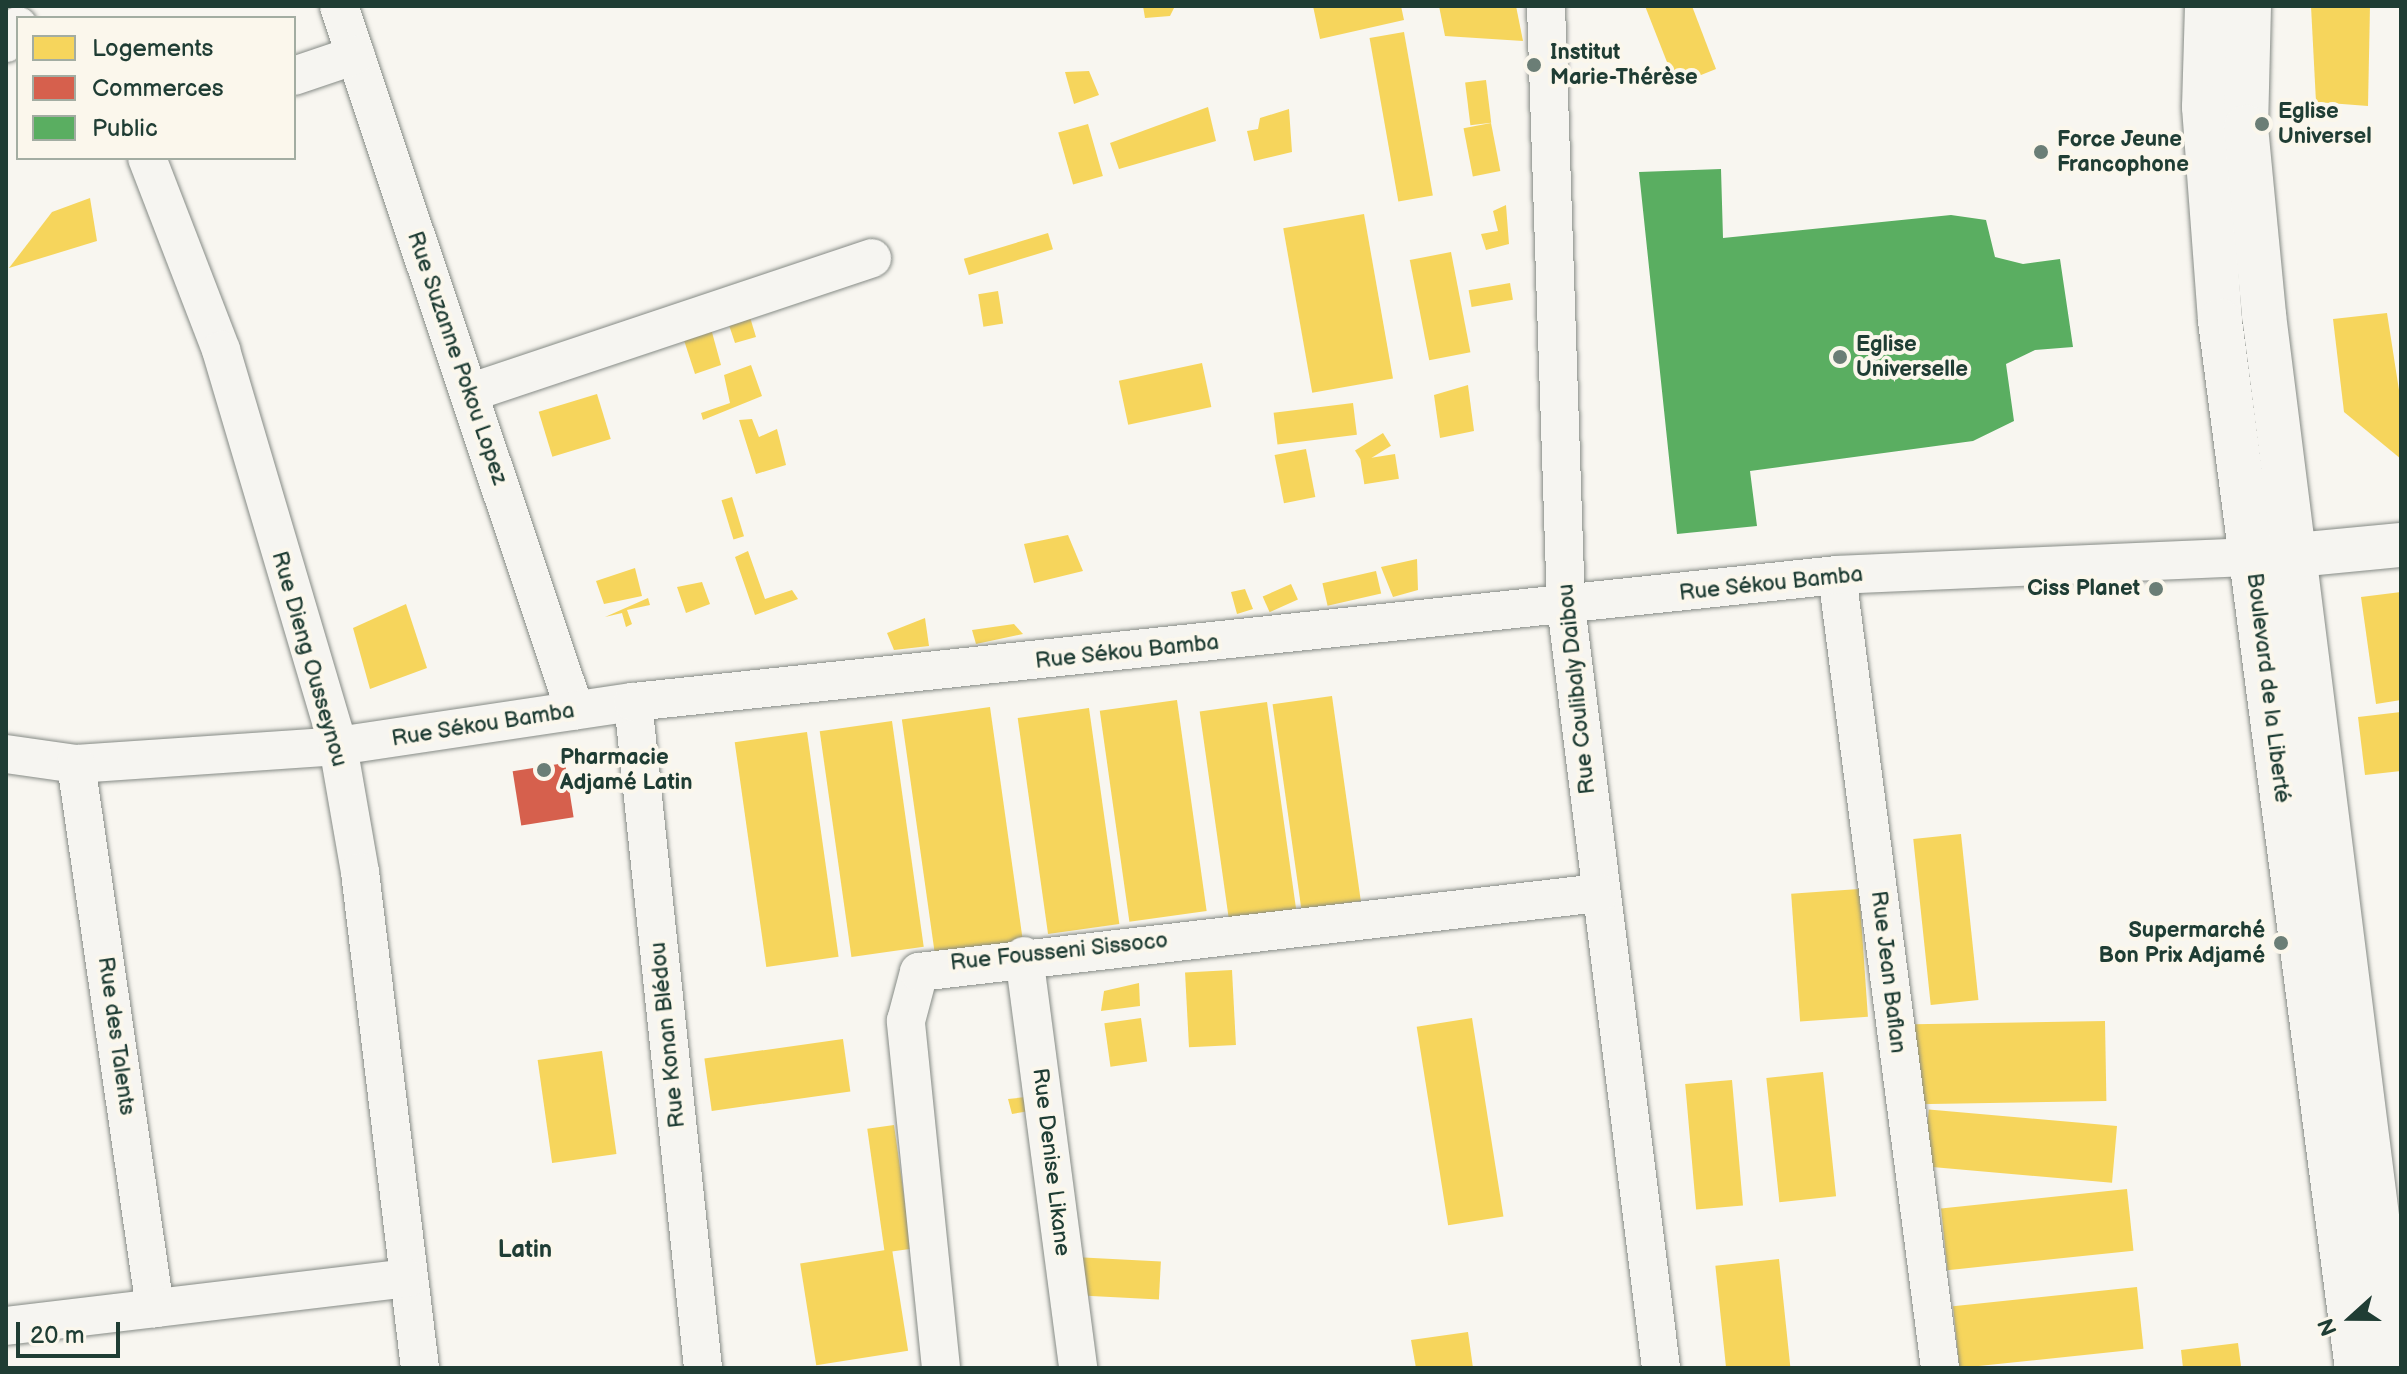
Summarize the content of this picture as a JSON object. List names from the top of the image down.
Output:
{
  "streets": {
    "street": [
      "Rue Suzanne Pokou Lopez",
      "Rue Sékou Bamba",
      "Rue Dieng Ousseynou",
      "Boulevard de la Liberté",
      "Rue Coulibaly Daibou",
      "Rue Fousseni Sissoco",
      "Rue Jean Baflan",
      "Rue Konan Blédou",
      "Rue des Talents",
      "Rue Denise Likane"
    ]
  },
  "crossings": [
    ["Rue Suzanne Pokou Lopez", "Rue Sékou Bamba"],
    ["Rue Sékou Bamba", "Rue Dieng Ousseynou"],
    ["Rue Sékou Bamba", "Boulevard de la Liberté"],
    ["Rue Sékou Bamba", "Rue Coulibaly Daibou"],
    ["Rue Sékou Bamba", "Rue Jean Baflan"],
    ["Rue Sékou Bamba", "Rue Konan Blédou"],
    ["Rue Sékou Bamba", "Rue des Talents"],
    ["Rue Coulibaly Daibou", "Rue Fousseni Sissoco"],
    ["Rue Fousseni Sissoco", "Rue Denise Likane"]
  ],
  "districts": ["Latin"],
  "places": [
    "Institut Marie-Thérèse",
    "Eglise Universel",
    "Force Jeune Francophone",
    "Eglise Universelle",
    "Ciss Planet",
    "Pharmacie Adjamé Latin",
    "Supermarché Bon Prix Adjamé"
  ],
  "legend": ["Logements", "Commerces", "Public"],
  "scale_bar": "20 m",
  "north": "left"
}
